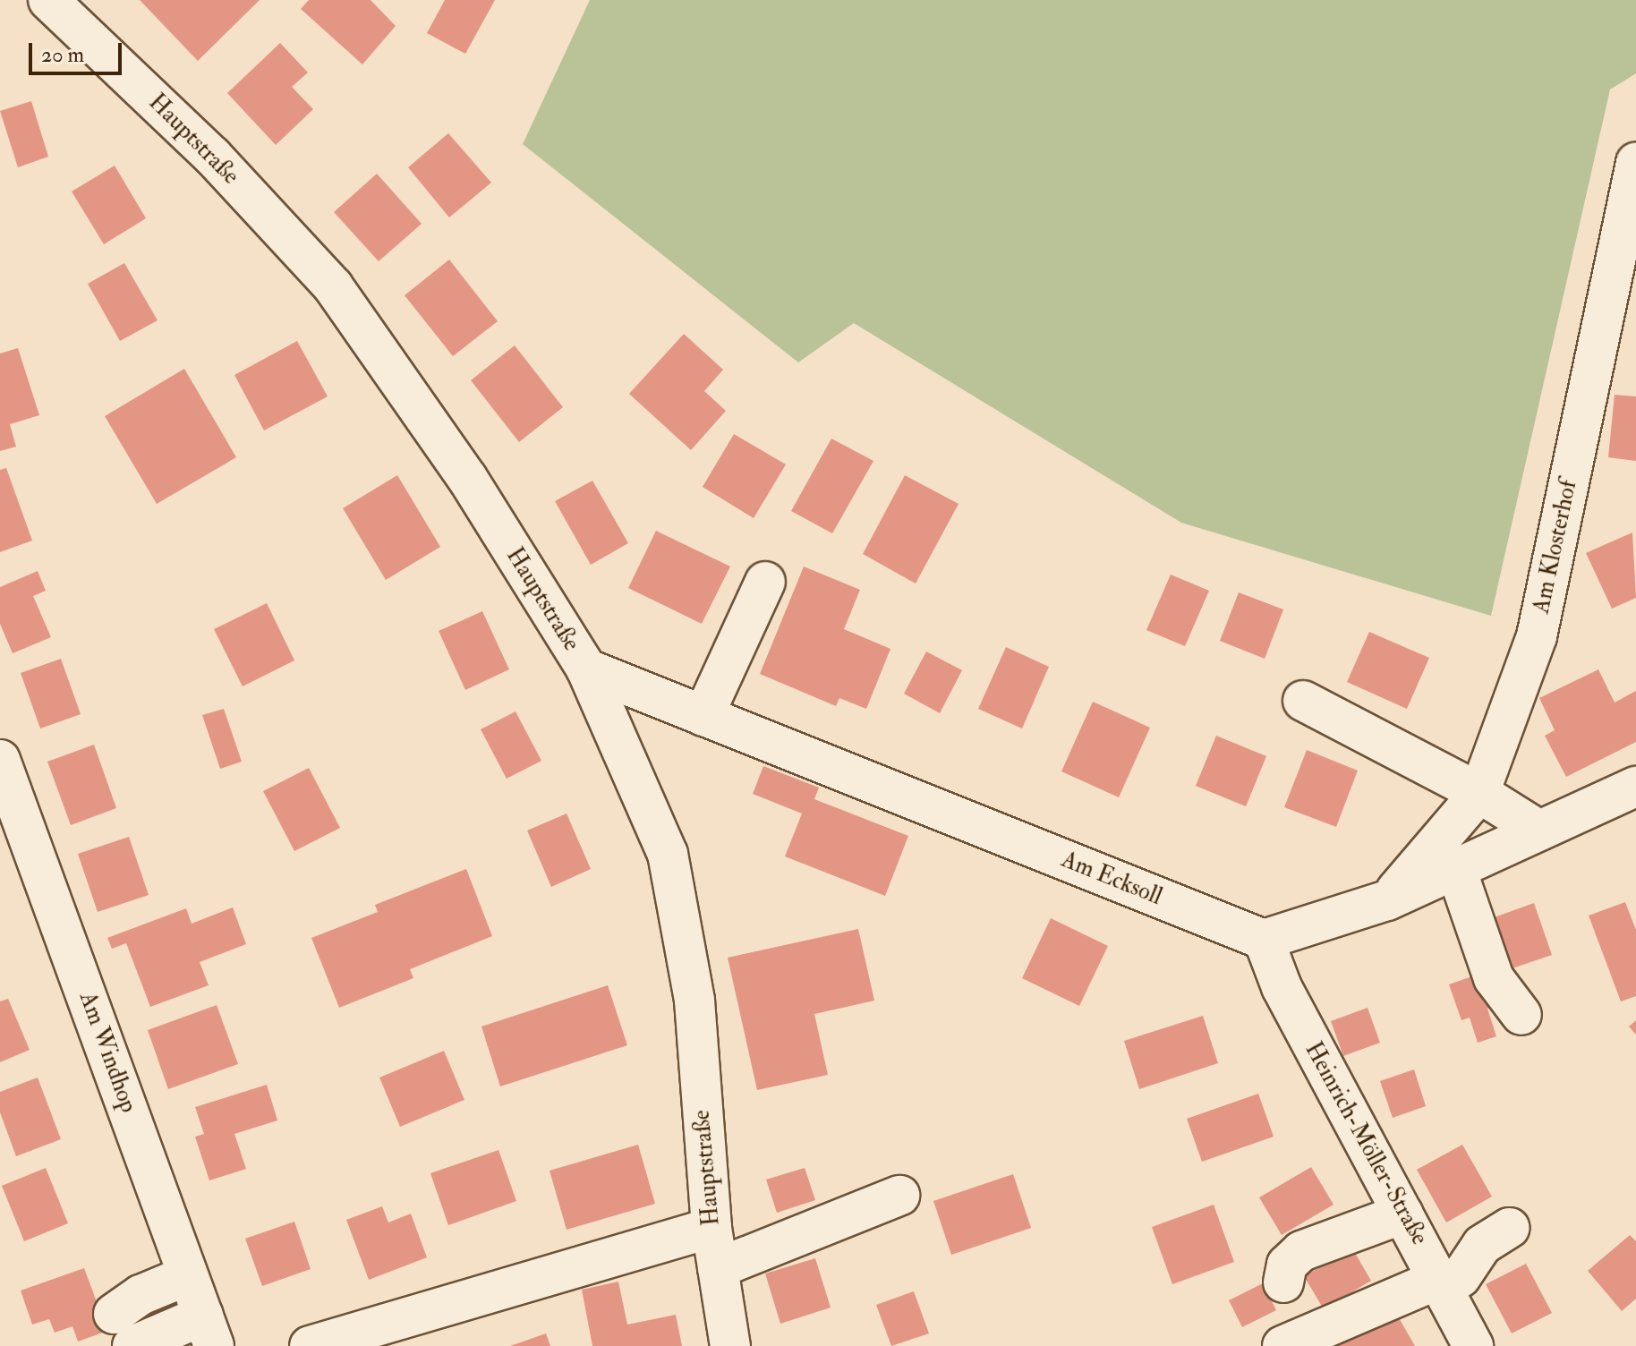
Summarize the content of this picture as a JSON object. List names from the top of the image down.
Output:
{
  "streets": {
    "street": [
      "Hauptstraße",
      "Am Klosterhof",
      "Am Ecksoll",
      "Am Windhop",
      "Heinrich-Möller-Straße"
    ]
  },
  "crossings": [
    ["Hauptstraße", "Am Ecksoll"],
    ["Am Ecksoll", "Heinrich-Möller-Straße"]
  ],
  "scale_bar": "20 m"
}
